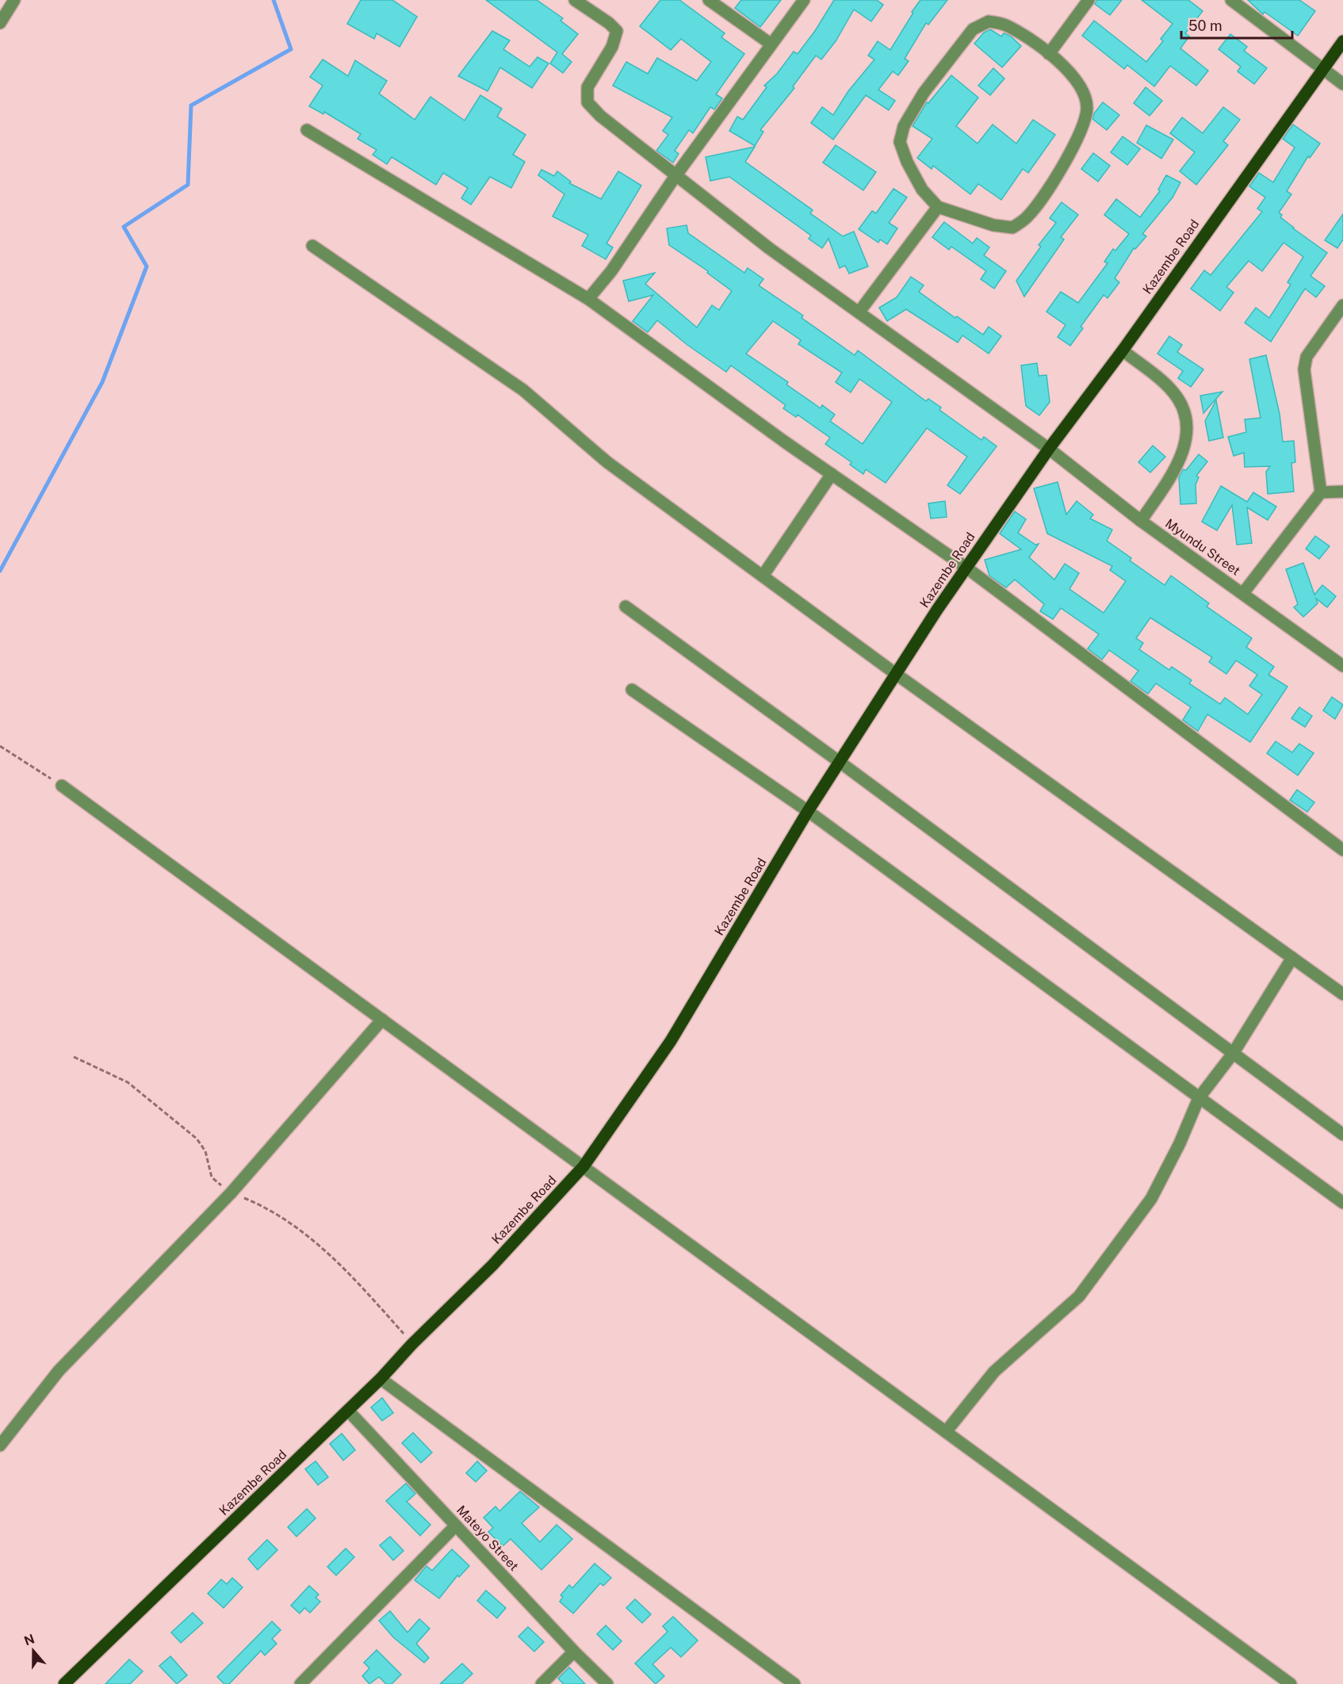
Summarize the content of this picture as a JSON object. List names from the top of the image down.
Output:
{
  "streets": {
    "main road": ["Kazembe Road"],
    "street": ["Myundu Street", "Mateyo Street"]
  },
  "crossings": [
    ["Kazembe Road", "Myundu Street"],
    ["Kazembe Road", "Mateyo Street"]
  ],
  "scale_bar": "50 m",
  "north": "top"
}
